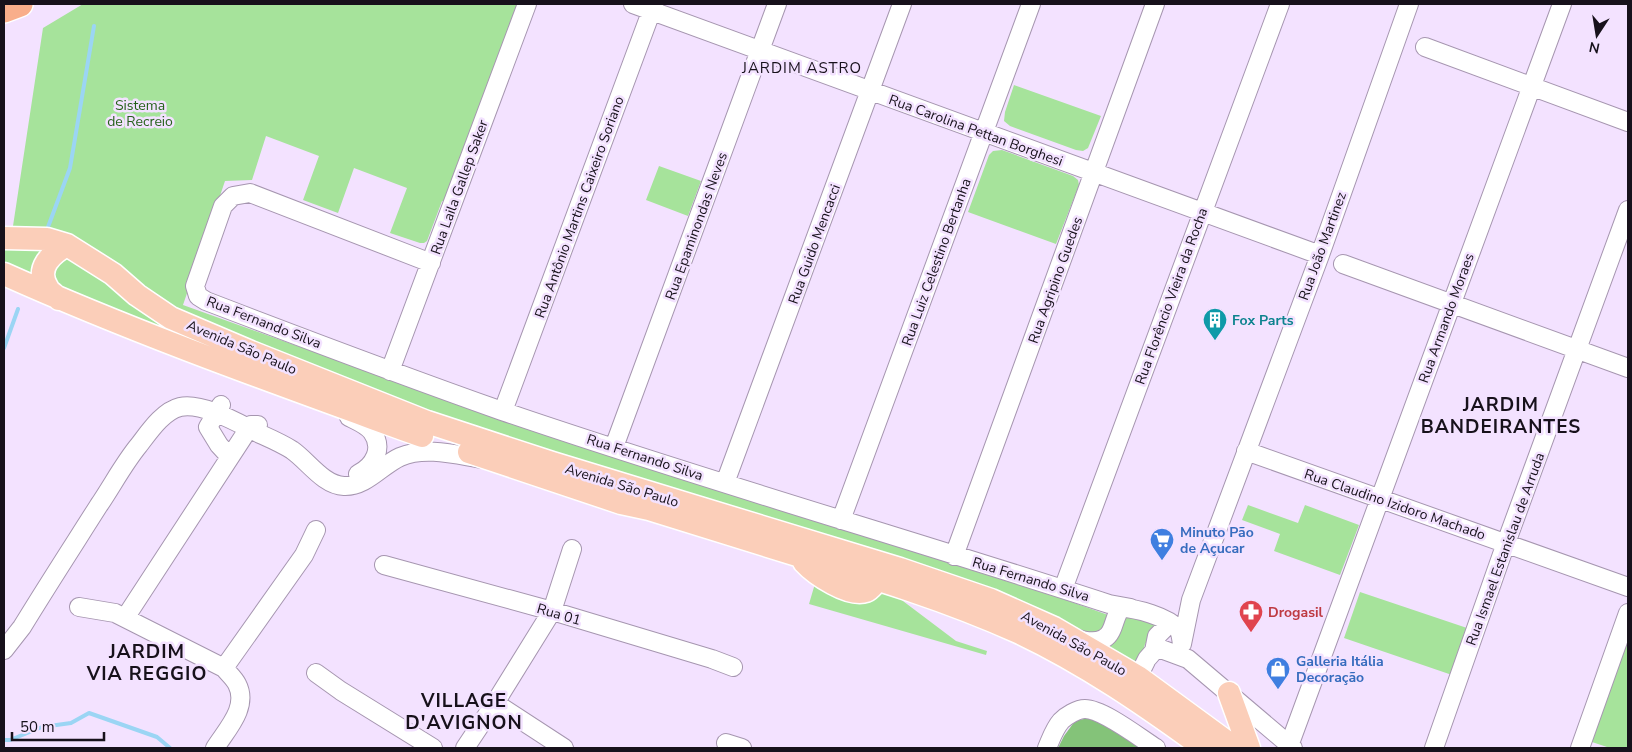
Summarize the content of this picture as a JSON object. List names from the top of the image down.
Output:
{
  "streets": {
    "main road": ["Avenida São Paulo"],
    "street": [
      "Rua Carolina Pettan Borghesi",
      "Rua Laila Gallep Saker",
      "Rua Antônio Martins Caixeiro Soriano",
      "Rua Epaminondas Neves",
      "Rua Guido Mencacci",
      "Rua João Martinez",
      "Rua Luiz Celestino Bertanha",
      "Rua Agripino Guedes",
      "Rua Florêncio Vieira da Rocha",
      "Rua Armando Moraes",
      "Rua Fernando Silva",
      "Rua Claudino Izidoro Machado",
      "Rua Ismael Estanislau de Arruda",
      "Rua 01"
    ]
  },
  "crossings": [
    ["Rua Carolina Pettan Borghesi", "Rua Antônio Martins Caixeiro Soriano"],
    ["Rua Carolina Pettan Borghesi", "Rua Epaminondas Neves"],
    ["Rua Carolina Pettan Borghesi", "Rua Guido Mencacci"],
    ["Rua Carolina Pettan Borghesi", "Rua João Martinez"],
    ["Rua Carolina Pettan Borghesi", "Rua Luiz Celestino Bertanha"],
    ["Rua Carolina Pettan Borghesi", "Rua Agripino Guedes"],
    ["Rua Carolina Pettan Borghesi", "Rua Florêncio Vieira da Rocha"],
    ["Rua Laila Gallep Saker", "Rua Fernando Silva"],
    ["Rua Antônio Martins Caixeiro Soriano", "Rua Fernando Silva"],
    ["Rua Epaminondas Neves", "Rua Fernando Silva"],
    ["Rua Guido Mencacci", "Rua Fernando Silva"],
    ["Rua João Martinez", "Rua Fernando Silva"],
    ["Rua João Martinez", "Rua Claudino Izidoro Machado"],
    ["Rua Luiz Celestino Bertanha", "Rua Fernando Silva"],
    ["Rua Agripino Guedes", "Rua Fernando Silva"],
    ["Rua Florêncio Vieira da Rocha", "Rua Fernando Silva"],
    ["Rua Armando Moraes", "Rua Claudino Izidoro Machado"],
    ["Rua Claudino Izidoro Machado", "Rua Ismael Estanislau de Arruda"]
  ],
  "districts": [
    "JARDIM ASTRO",
    "JARDIM BANDEIRANTES",
    "JARDIM VIA REGGIO",
    "VILLAGE D'AVIGNON"
  ],
  "parks": ["Sistema de Recreio"],
  "places": {
    "building": ["Fox Parts"],
    "supermarket": ["Minuto Pão de Açucar"],
    "pharmacy": ["Drogasil"],
    "shop": ["Galleria Itália Decoração"]
  },
  "scale_bar": "50 m",
  "north": "bottom"
}
